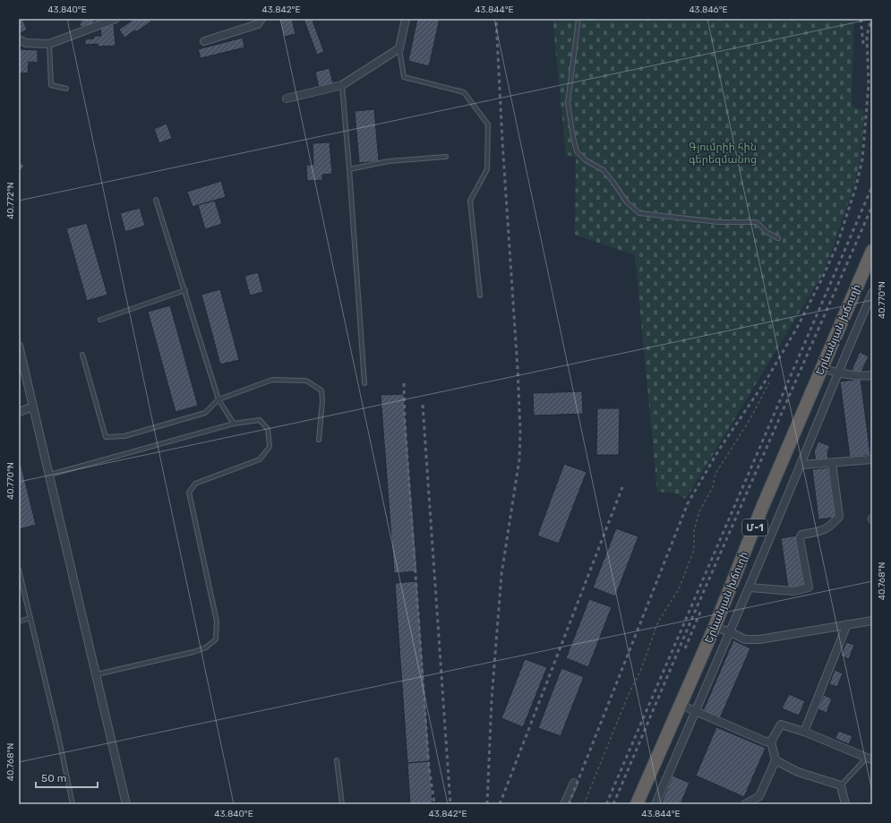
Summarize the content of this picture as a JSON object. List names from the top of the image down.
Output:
{
  "streets": {
    "highway": ["Երևանյան խճուղի", "Մ-1"]
  },
  "parks": ["Գյումրիի հին գերեզմանոց"],
  "scale_bar": "50 m",
  "coordinates": [
    "43.840°E",
    "43.842°E",
    "43.844°E",
    "43.846°E",
    "40.772°N",
    "40.770°N",
    "40.768°N"
  ]
}
